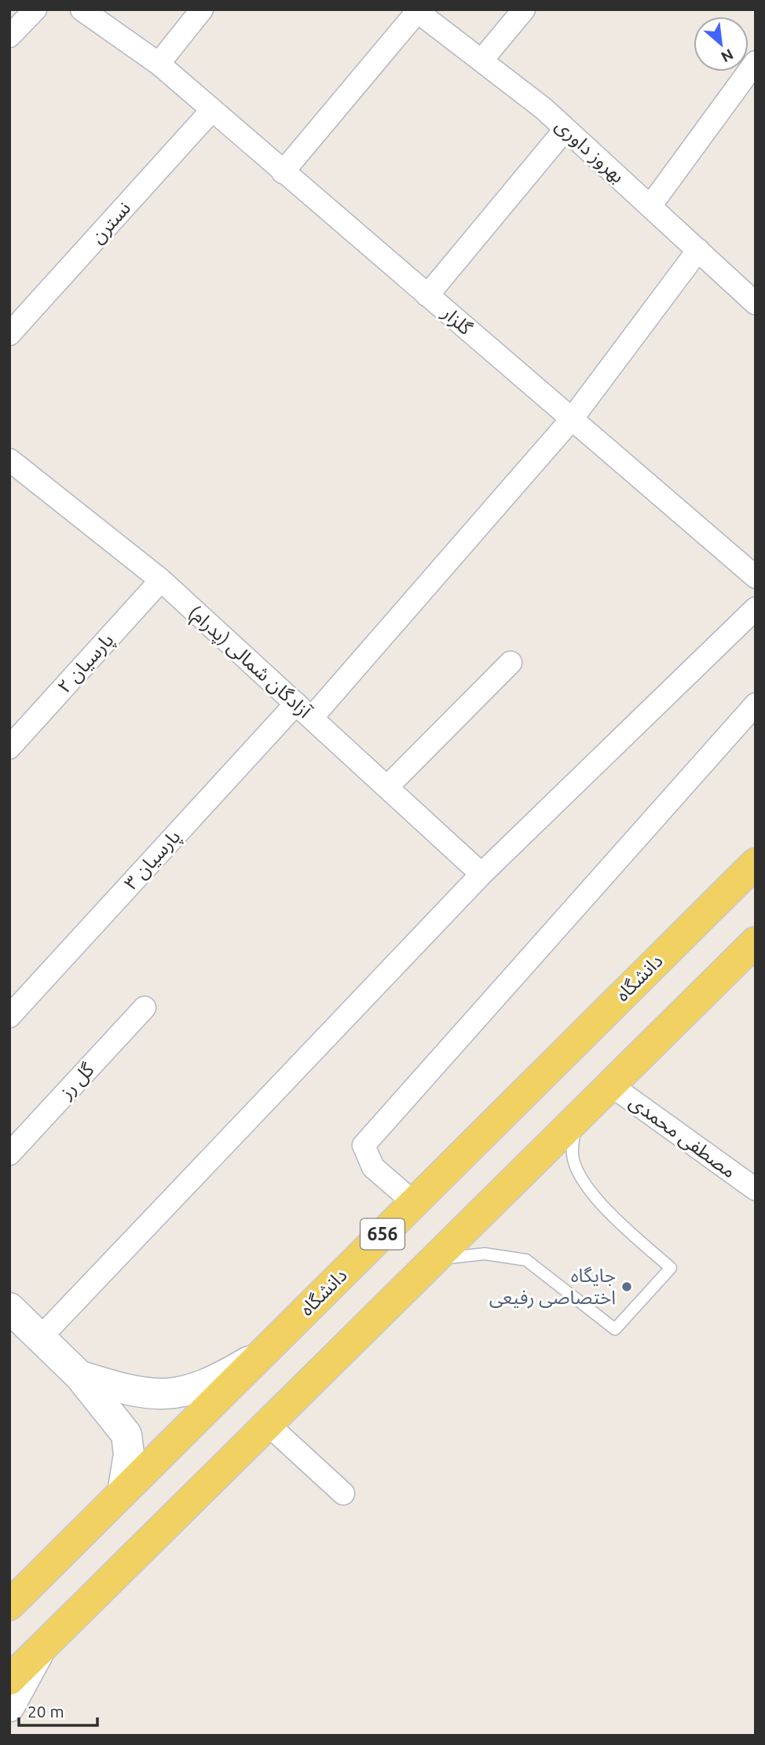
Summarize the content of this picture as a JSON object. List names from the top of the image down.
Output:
{
  "streets": {
    "main road": ["دانشگاه", "656"],
    "street": [
      "بهروز داوری",
      "نسترن",
      "گلزار",
      "آزادگان شمالی (پدرام)",
      "پارسیان ۲",
      "پارسیان ۳",
      "گل رز",
      "مصطفی محمدی"
    ]
  },
  "crossings": [
    ["بهروز داوری", "پارسیان ۳"],
    ["نسترن", "گلزار"],
    ["گلزار", "پارسیان ۳"],
    ["آزادگان شمالی (پدرام)", "پارسیان ۲"],
    ["آزادگان شمالی (پدرام)", "پارسیان ۳"],
    ["مصطفی محمدی", "656"]
  ],
  "places": ["جایگاه اختصاصی رفیعی"],
  "scale_bar": "20 m",
  "north": "bottom right"
}
